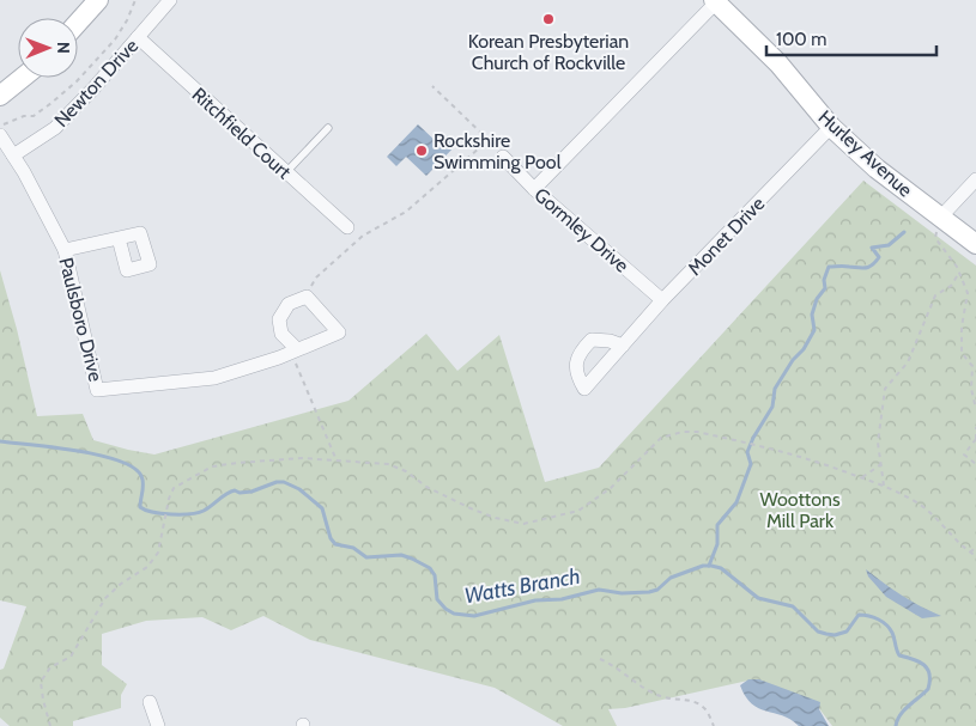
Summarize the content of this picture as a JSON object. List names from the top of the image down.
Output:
{
  "streets": {
    "street": [
      "Newton Drive",
      "Ritchfield Court",
      "Hurley Avenue",
      "Gormley Drive",
      "Monet Drive",
      "Paulsboro Drive"
    ]
  },
  "crossings": [
    ["Newton Drive", "Ritchfield Court"],
    ["Newton Drive", "Paulsboro Drive"],
    ["Hurley Avenue", "Monet Drive"],
    ["Gormley Drive", "Monet Drive"]
  ],
  "water": ["Watts Branch"],
  "parks": ["Woottons Mill Park"],
  "places": ["Korean Presbyterian Church of Rockville", "Rockshire Swimming Pool"],
  "scale_bar": "100 m",
  "north": "right"
}
